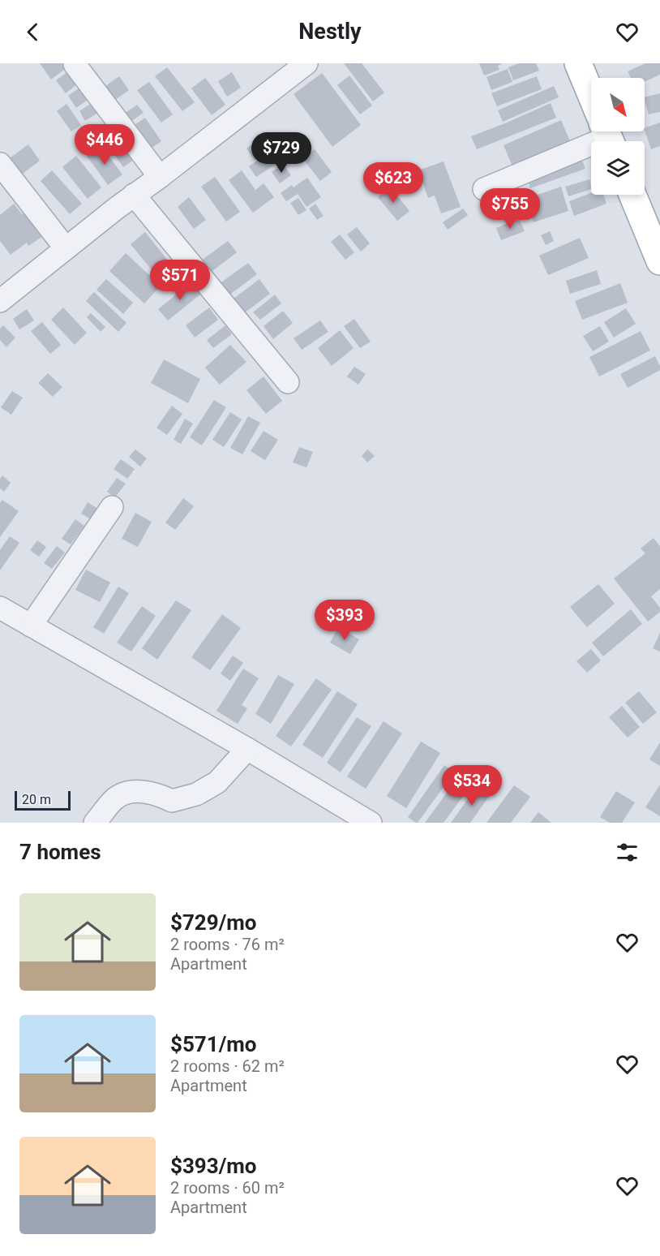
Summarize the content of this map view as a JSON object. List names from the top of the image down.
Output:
{
  "scale_bar": "20 m",
  "north": "bottom right",
  "page": {
    "header": "Nestly",
    "price": [
      "$446",
      "$729",
      "$623",
      "$755",
      "$571",
      "$393",
      "$534"
    ],
    "scale": "20 m",
    "heading": "7 homes",
    "list": [
      {
        "name": "$729/mo",
        "note": "2 rooms · 76 m² · Apartment"
      },
      {
        "name": "$571/mo",
        "note": "2 rooms · 62 m² · Apartment"
      },
      {
        "name": "$393/mo",
        "note": "2 rooms · 60 m² · Apartment"
      }
    ]
  }
}
